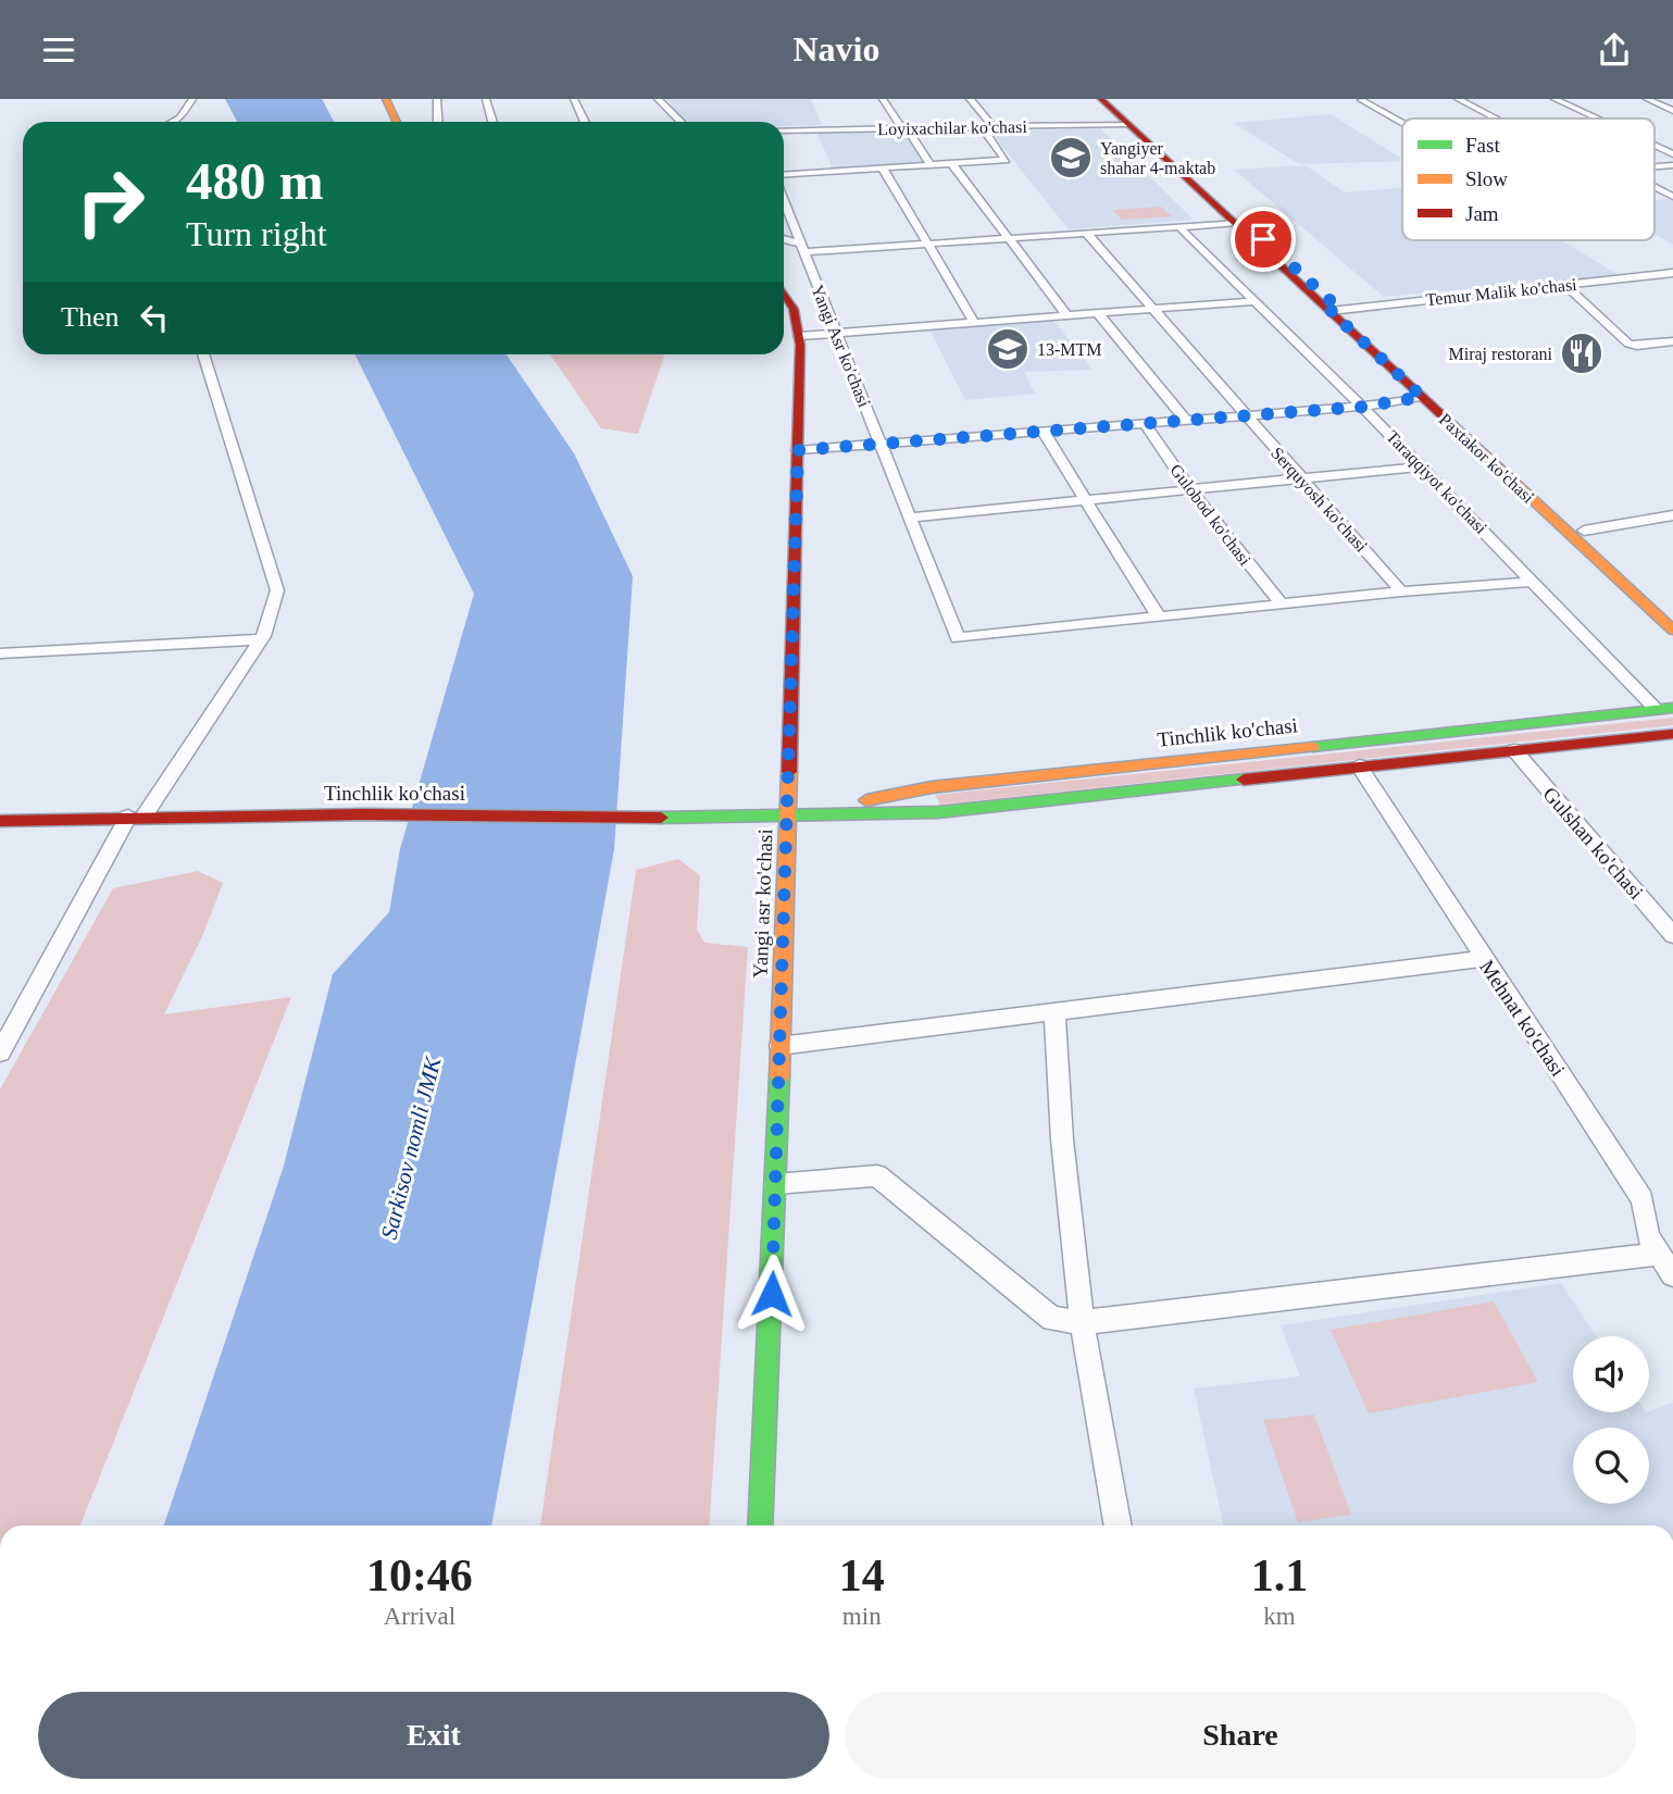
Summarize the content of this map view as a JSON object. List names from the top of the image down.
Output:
{
  "streets": {
    "main road": ["Paxtakor ko'chasi", "Tinchlik ko'chasi", "Yangi asr ko'chasi"],
    "street": [
      "Loyixachilar ko'chasi",
      "Temur Malik ko'chasi",
      "Yangi Asr ko'chasi",
      "Taraqqiyot ko'chasi",
      "Serquyosh ko'chasi",
      "Gulobod ko'chasi",
      "Gulshan ko'chasi",
      "Mehnat ko'chasi"
    ]
  },
  "crossings": [
    ["Loyixachilar ko'chasi", "Paxtakor ko'chasi"],
    ["Temur Malik ko'chasi", "Paxtakor ko'chasi"],
    ["Taraqqiyot ko'chasi", "Tinchlik ko'chasi"],
    ["Tinchlik ko'chasi", "Gulshan ko'chasi"],
    ["Tinchlik ko'chasi", "Yangi asr ko'chasi"],
    ["Tinchlik ko'chasi", "Mehnat ko'chasi"]
  ],
  "water": ["Sarkisov nomli JMK"],
  "places": {
    "school or university": ["Yangiyer shahar 4-maktab", "13-MTM"],
    "restaurant": ["Miraj restorani"]
  },
  "legend": ["Fast", "Slow", "Jam"],
  "page": {
    "header": "Navio",
    "turn": ["480 m", "Turn right"],
    "then": "Then",
    "eta": [
      "10:46",
      "Arrival",
      "14",
      "min",
      "1.1",
      "km"
    ],
    "buttons": ["Exit", "Share"]
  }
}
